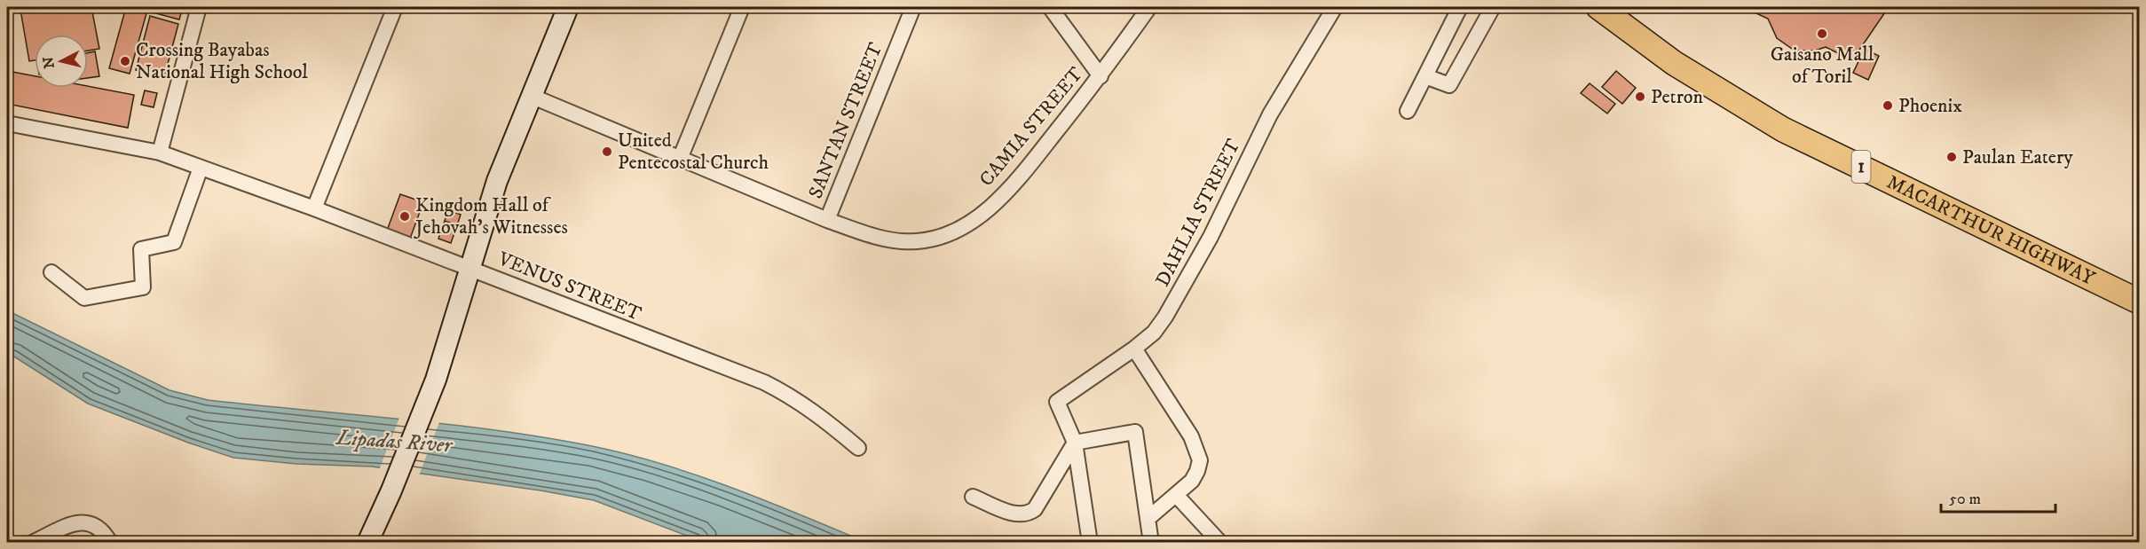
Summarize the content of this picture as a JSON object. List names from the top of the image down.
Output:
{
  "streets": {
    "highway": ["1", "MACARTHUR HIGHWAY"],
    "street": [
      "SANTAN STREET",
      "CAMIA STREET",
      "DAHLIA STREET",
      "VENUS STREET"
    ]
  },
  "crossings": [
    ["SANTAN STREET", "CAMIA STREET"]
  ],
  "water": ["Lipadas River"],
  "places": [
    "Gaisano Mall of Toril",
    "Crossing Bayabas National High School",
    "Petron",
    "Phoenix",
    "United Pentecostal Church",
    "Paulan Eatery",
    "Kingdom Hall of Jehovah's Witnesses"
  ],
  "scale_bar": "50 m",
  "north": "left"
}
